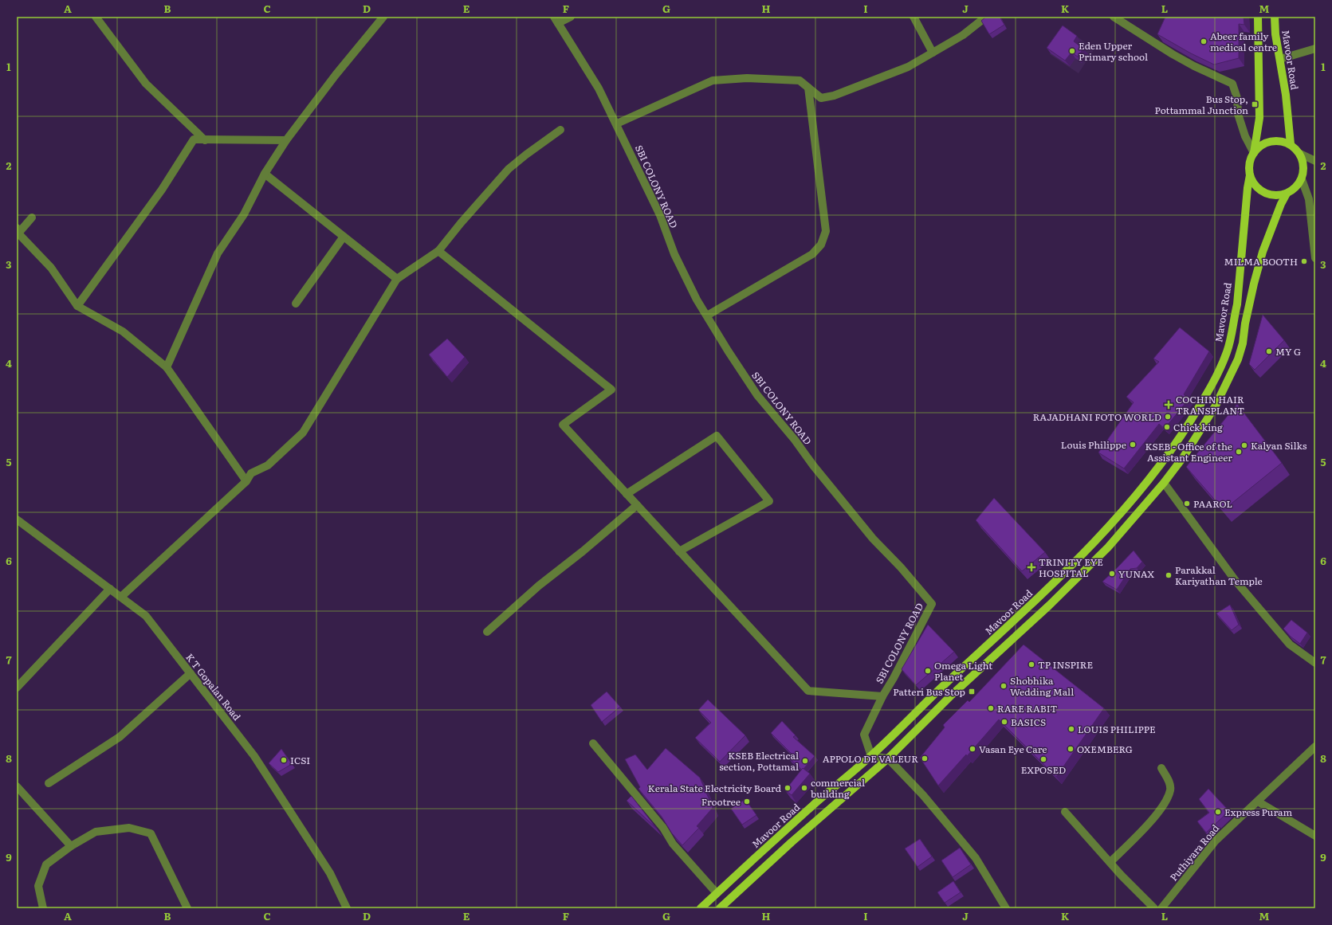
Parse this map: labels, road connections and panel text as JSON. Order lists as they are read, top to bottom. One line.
{"streets":{"main road":["Mavoor Road"],"street":["SBI COLONY ROAD","K T Gopalan Road","Puthiyara Road"]},"crossings":[["Mavoor Road","SBI COLONY ROAD"]],"places":{"other":["Abeer family medical centre","Eden Upper Primary school","MILMA BOOTH","MY G","RAJADHANI FOTO WORLD","Chick king","Louis Philippe","Kalyan Silks","KSEB - Office of the Assistant Engineer","PAAROL","YUNAX","Parakkal Kariyathan Temple","TP INSPIRE","Omega Light Planet","Shobhika Wedding Mall","RARE RABIT","BASICS","LOUIS PHILIPPE","Vasan Eye Care","OXEMBERG","APPOLO DE VALEUR","EXPOSED","ICSI","KSEB Electrical section, Pottamal","Kerala State Electricity Board","commercial building","Frootree","Express Puram"],"transit":["Bus Stop, Pottammal Junction","Patteri Bus Stop"],"health":["COCHIN HAIR TRANSPLANT","TRINITY EYE HOSPITAL"]},"grid":{"columns":["A","B","C","D","E","F","G","H","I","J","K","L","M"],"rows":["1","2","3","4","5","6","7","8","9"]}}
